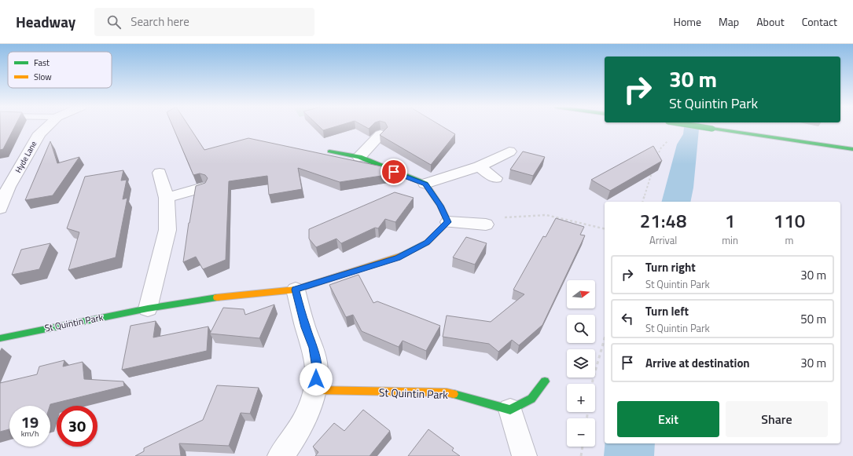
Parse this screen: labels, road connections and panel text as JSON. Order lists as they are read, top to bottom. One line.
{"streets":{"street":["Hyde Lane","St Quintin Park"]},"legend":["Fast","Slow"],"north":"right","page":{"header":"Headway","search":"Search here","nav":["Home","Map","About","Contact"],"turn":["30 m","St Quintin Park"],"eta":["21:48","Arrival","1","min","110","m"],"list":[{"name":"Turn right","note":"St Quintin Park","value":"30 m"},{"name":"Turn left","note":"St Quintin Park","value":"50 m"},{"name":"Arrive at destination","value":"30 m"}],"map_buttons":["+","−"],"buttons":["Exit","Share"],"speed":"19 km/h","limit":"30"}}
